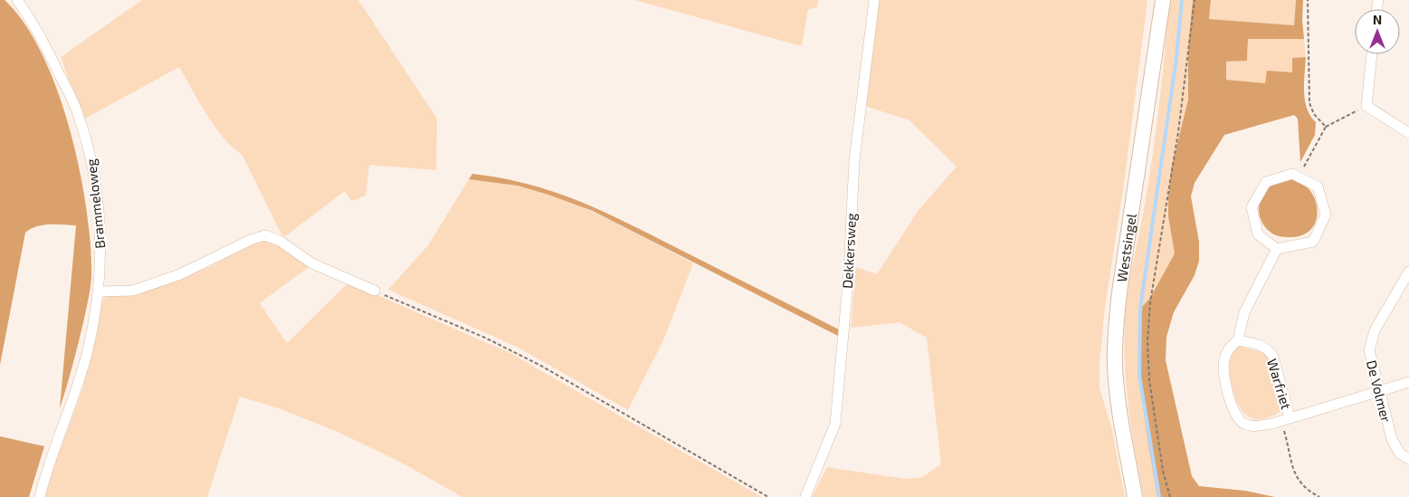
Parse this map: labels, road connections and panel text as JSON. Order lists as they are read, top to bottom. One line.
{"streets":{"main road":["Westsingel"],"street":["Brammeloweg","Dekkersweg","Warfriet","De Volmer"]},"north":"top"}
